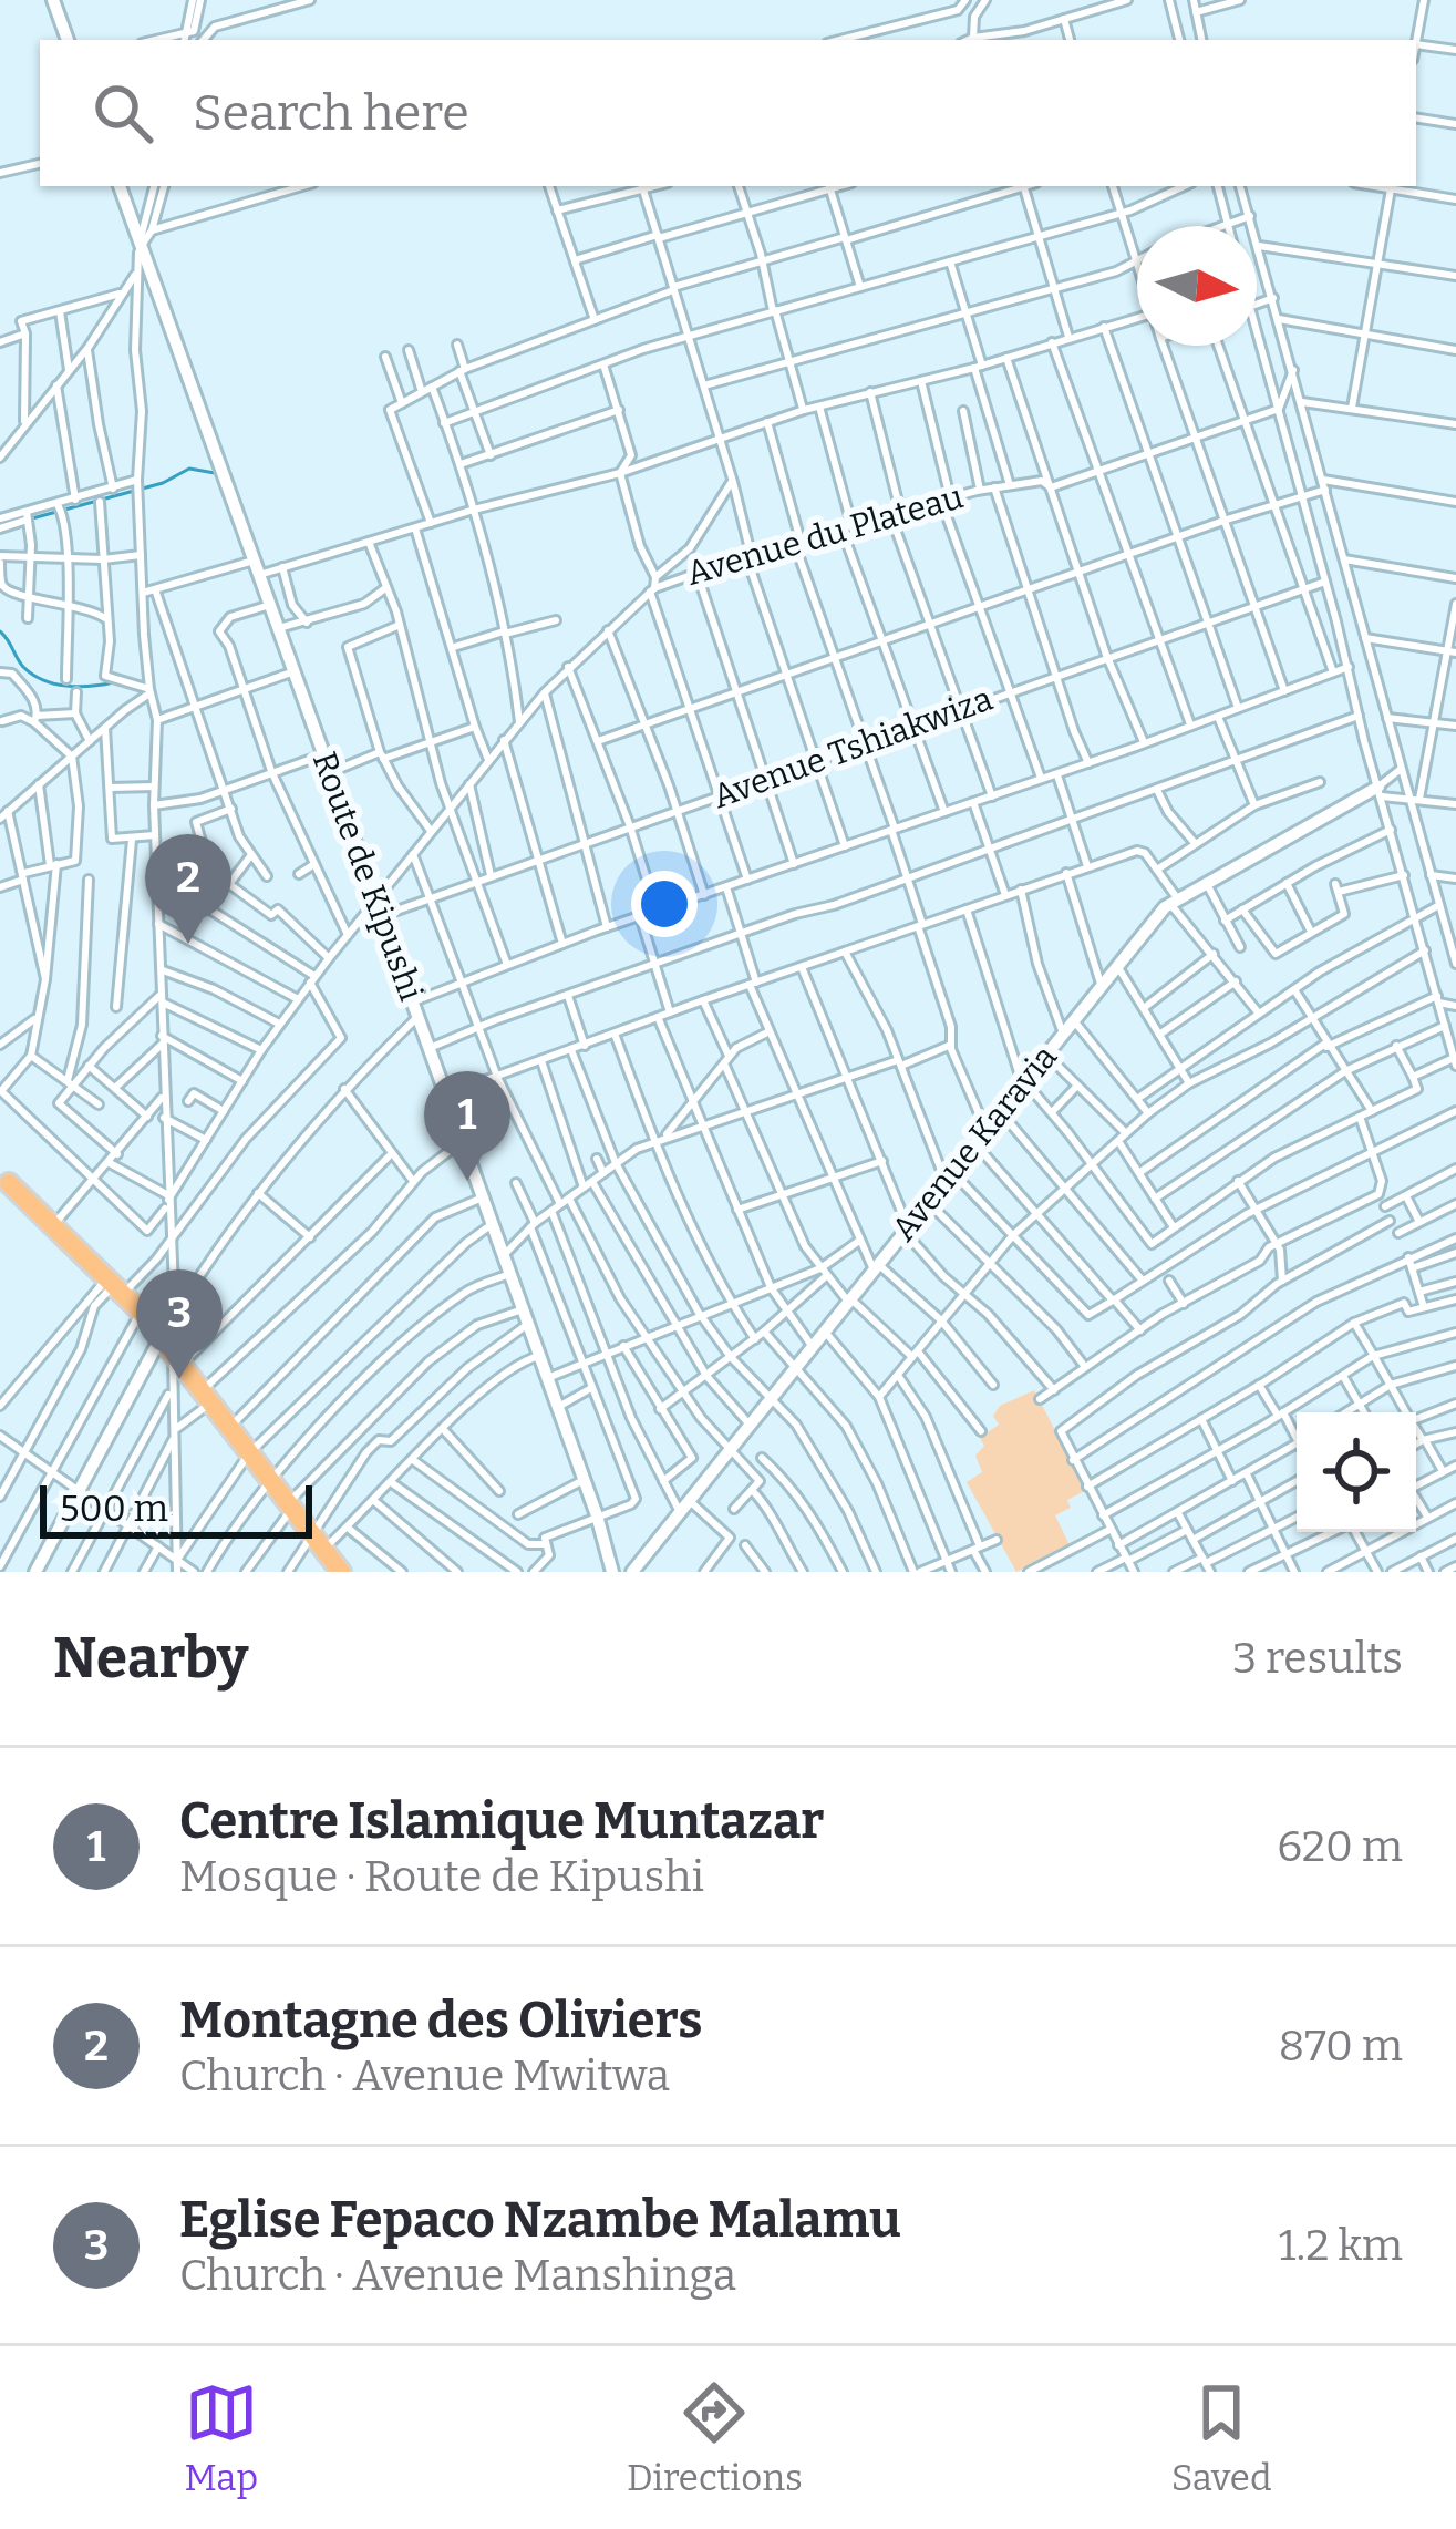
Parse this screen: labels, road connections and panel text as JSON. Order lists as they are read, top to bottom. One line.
{"streets":{"main road":["Route de Kipushi","Avenue Karavia"],"street":["Avenue du Plateau","Avenue Tshiakwiza"]},"crossings":[["Avenue du Plateau","Route de Kipushi"],["Avenue Tshiakwiza","Route de Kipushi"]],"scale_bar":"500 m","north":"right","page":{"search":"Search here","pins":["2","1","3"],"scale":"500 m","heading":["Nearby","3 results"],"list":[{"mark":"1","name":"Centre Islamique Muntazar","note":"Mosque · Route de Kipushi","value":"620 m"},{"mark":"2","name":"Montagne des Oliviers","note":"Church · Avenue Mwitwa","value":"870 m"},{"mark":"3","name":"Eglise Fepaco Nzambe Malamu","note":"Church · Avenue Manshinga","value":"1.2 km"}],"nav":["Map","Directions","Saved"]}}
